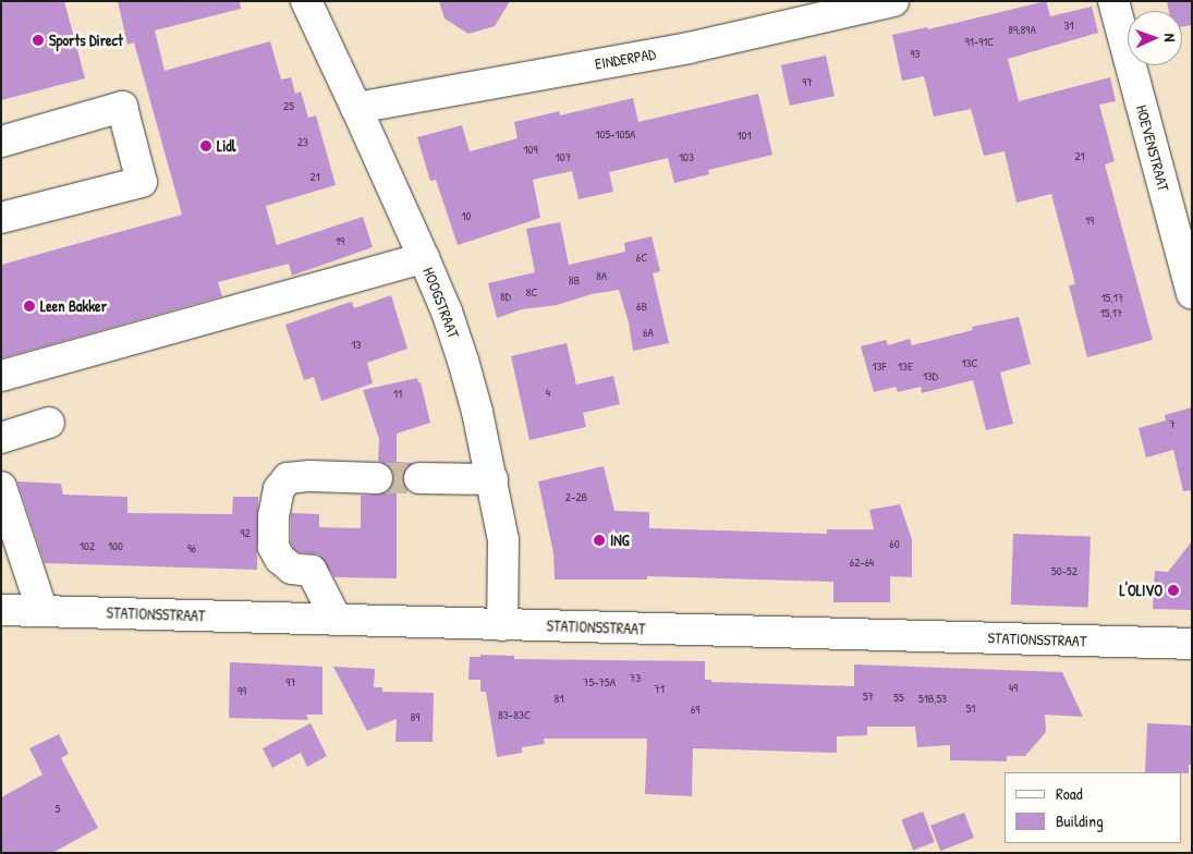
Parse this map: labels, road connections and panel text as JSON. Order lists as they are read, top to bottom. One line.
{"streets":{"main road":["EINDERPAD","HOEVENSTRAAT","HOOGSTRAAT","STATIONSSTRAAT"]},"crossings":[["EINDERPAD","HOOGSTRAAT"],["HOOGSTRAAT","STATIONSSTRAAT"]],"places":["Sports Direct","Lidl","Leen Bakker","ING","L'OLIVO"],"house_numbers":["31","89;89A","91-91C","93","97","25","105-105A","101","23","109","21","107","103","21","10","19","19","6C","8A","8B","8C","8D","15,17","6B","15,17","6A","13","13C","13F","13E","13D","4","11","7","2-2B","92","60","102","100","96","62-64","50-52","73","97","75-75A","49","71","99","57","55","81","51B,53","51","69","83-83C","89","5"],"legend":["Road","Building"],"north":"right"}
